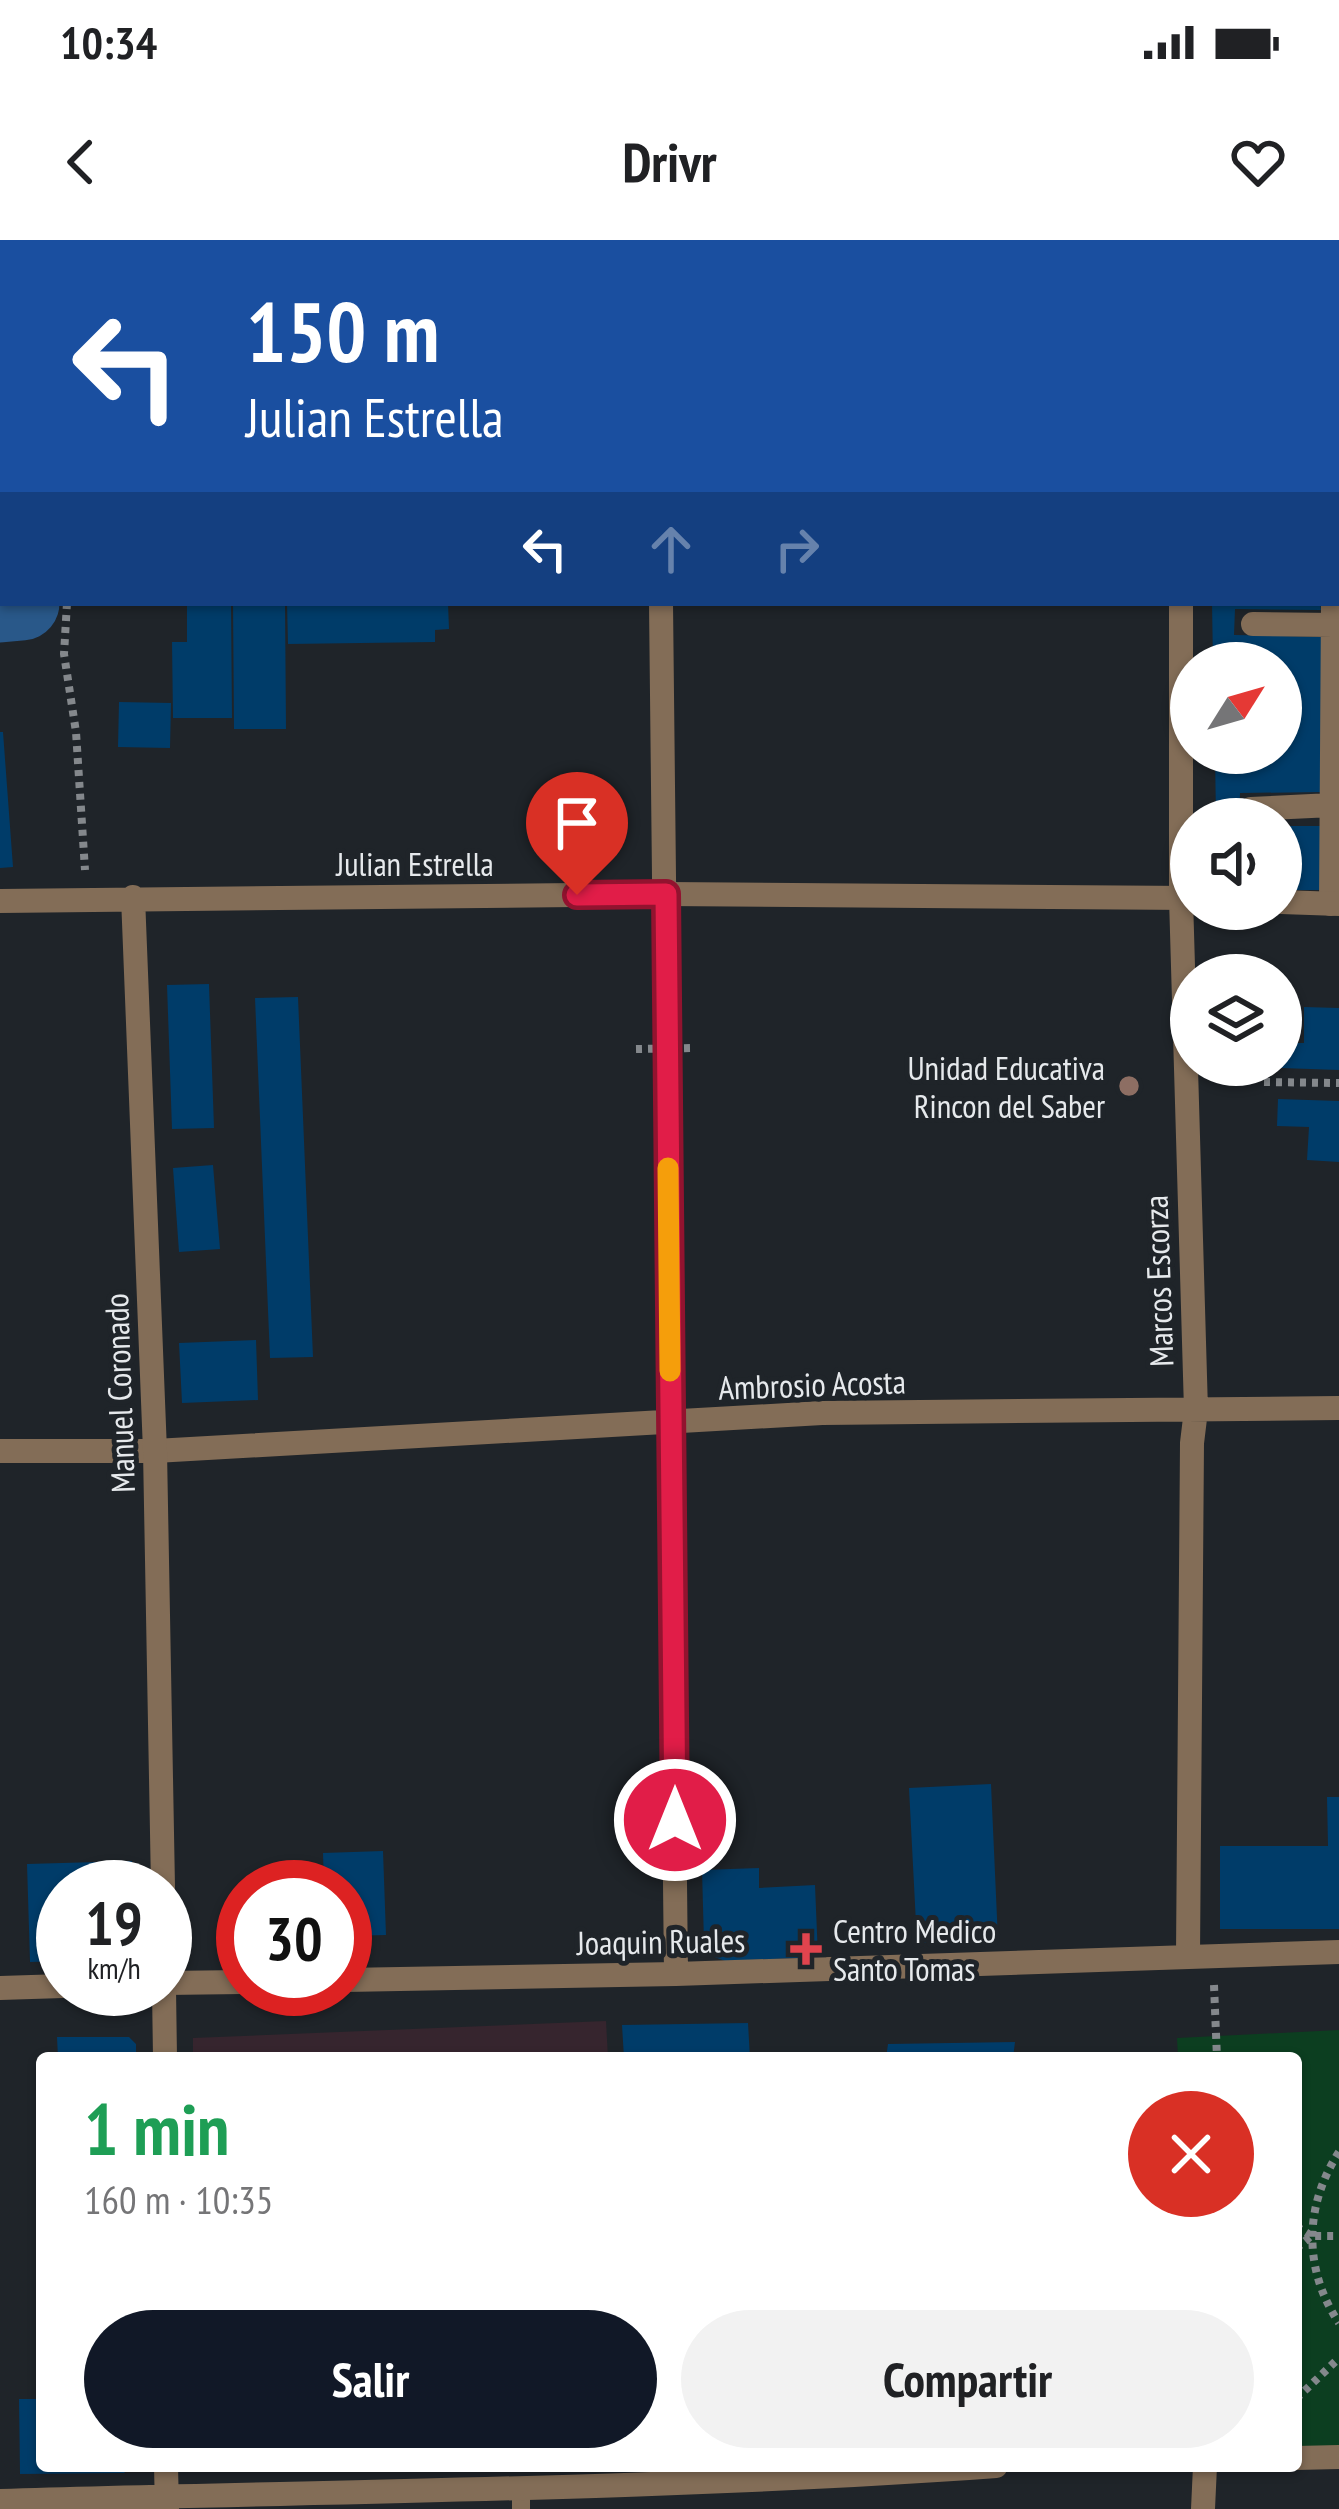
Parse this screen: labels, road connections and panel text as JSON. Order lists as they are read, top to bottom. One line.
{"streets":{"street":["Julian Estrella","Marcos Escorza","Ambrosio Acosta","Manuel Coronado","Joaquin Ruales"]},"crossings":[["Julian Estrella","Manuel Coronado"],["Marcos Escorza","Ambrosio Acosta"],["Marcos Escorza","Joaquin Ruales"],["Ambrosio Acosta","Manuel Coronado"]],"places":{"other":["Unidad Educativa Rincon del Saber"],"health":["Centro Medico Santo Tomas"]},"north":"top right","page":{"status":"10:34","header":"Drivr","turn":["150 m","Julian Estrella"],"speed":"19 km/h","limit":"30","heading":["1 min","160 m · 10:35"],"buttons":["Salir","Compartir"]}}
